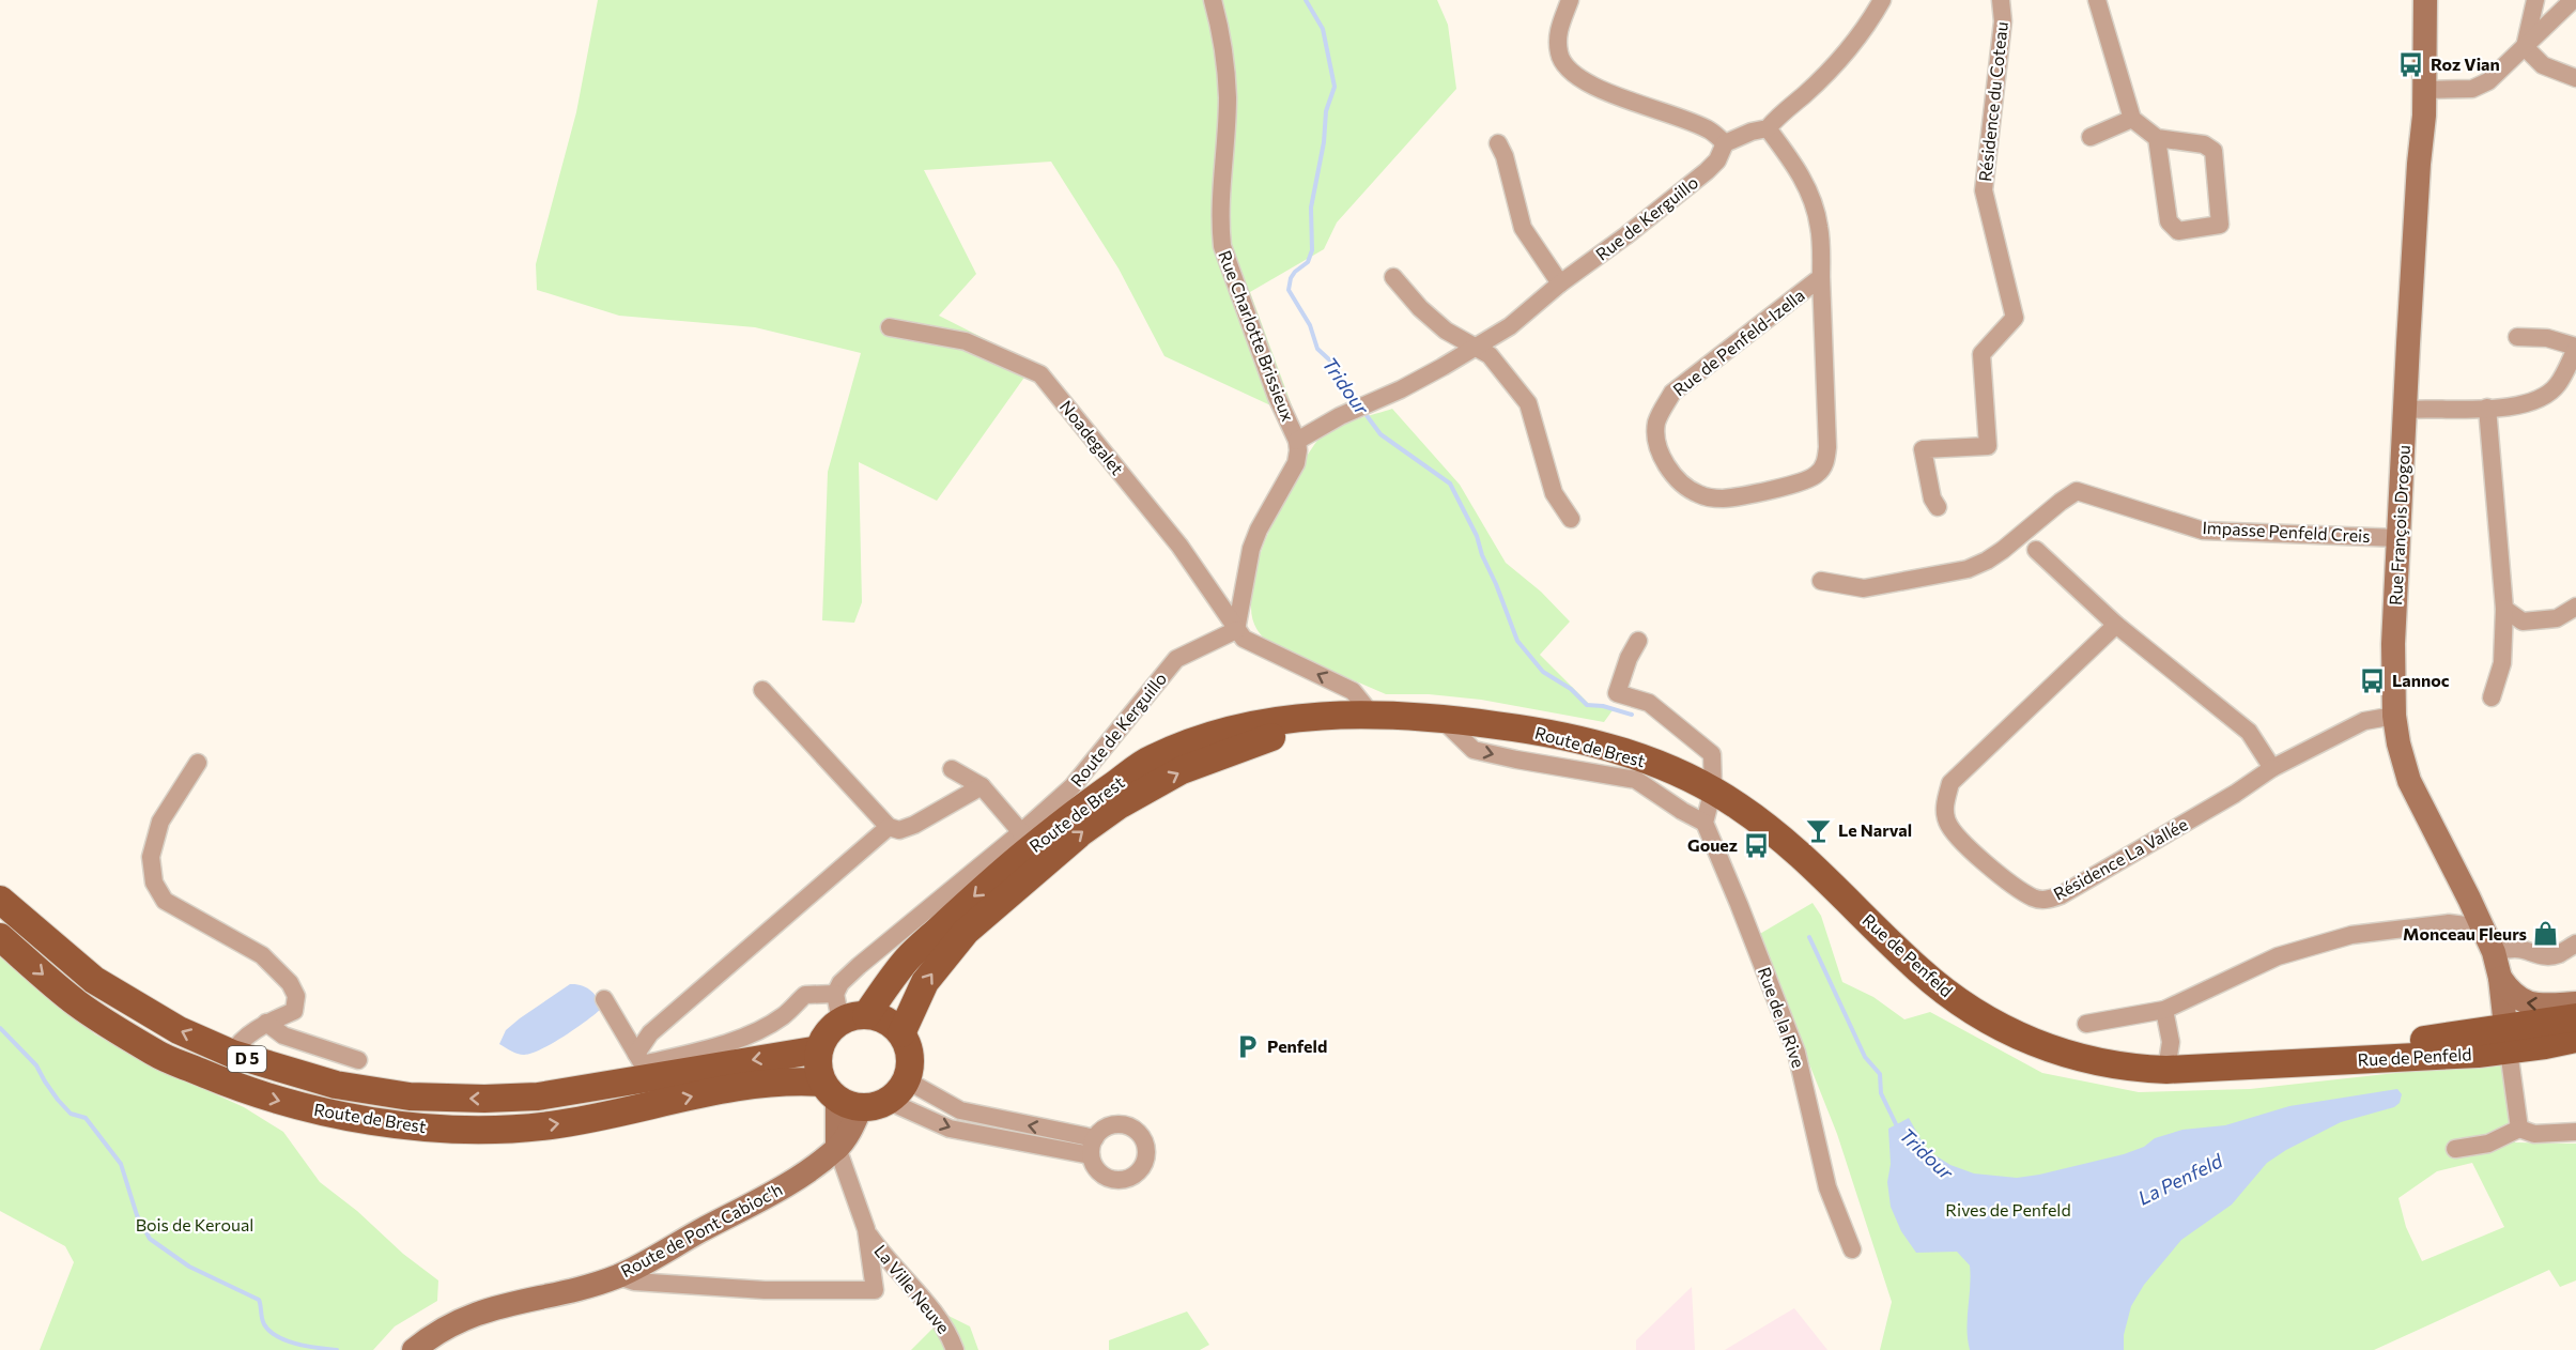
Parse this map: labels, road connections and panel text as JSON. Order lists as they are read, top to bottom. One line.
{"streets":{"main road":["Route de Brest","Rue de Penfeld","D 5"],"street":["Résidence du Coteau","Rue de Kerguillo","Rue Charlotte Brissieux","Rue de Penfeld-Izella","Noadegalet","Rue François Drogou","Impasse Penfeld Creis","Route de Kerguillo","Résidence La Vallée","Rue de la Rive","Route de Pont Cabioc'h","La Ville Neuve"]},"crossings":[["Rue de Kerguillo","Rue Charlotte Brissieux"],["Noadegalet","Route de Kerguillo"],["Rue François Drogou","Impasse Penfeld Creis"],["Rue François Drogou","Résidence La Vallée"],["Rue François Drogou","Rue de Penfeld"],["Route de Brest","Rue de Penfeld"]],"water":["Tridour","La Penfeld"],"parks":["Rives de Penfeld","Bois de Keroual"],"places":{"bus stop":["Roz Vian","Lannoc","Gouez"],"bar":["Le Narval"],"shop":["Monceau Fleurs"],"parking":["Penfeld"]}}
